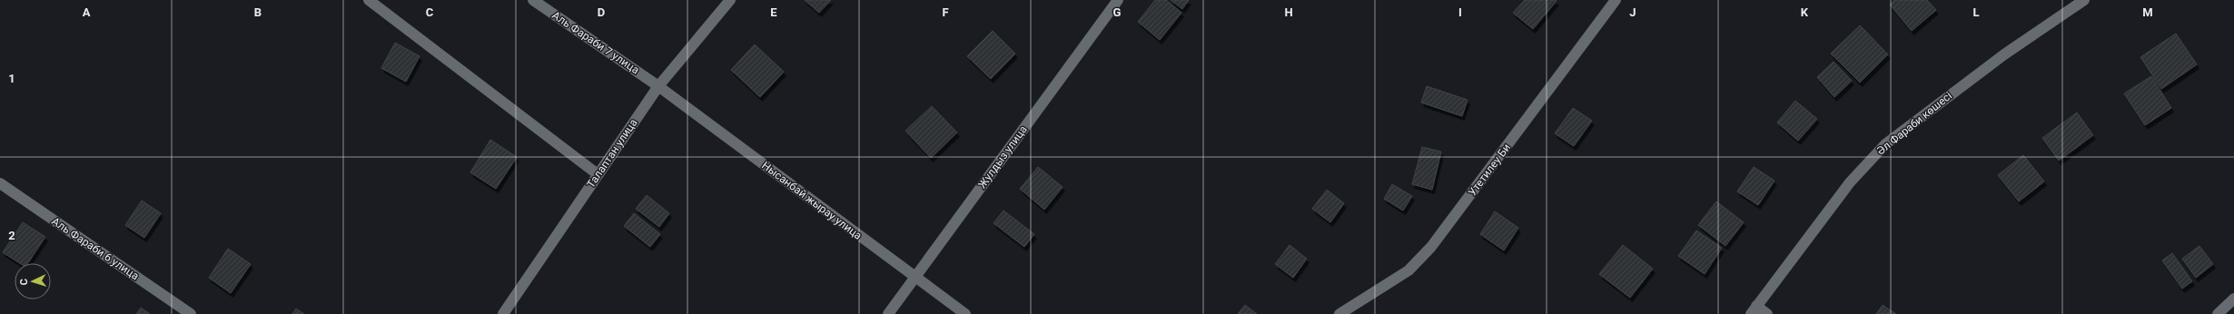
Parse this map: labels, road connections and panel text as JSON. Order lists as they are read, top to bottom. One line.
{"streets":{"street":["Аль Фараби 7 улица","Әл Фараби көшесі","Талаптан улица","Жулдыз улица","Утетилеу Би","Нысанбай жырау улица","Аль Фараби 6 улица"]},"crossings":[["Аль Фараби 7 улица","Талаптан улица"],["Аль Фараби 7 улица","Нысанбай жырау улица"],["Талаптан улица","Нысанбай жырау улица"],["Жулдыз улица","Нысанбай жырау улица"]],"north":"left","grid":{"columns":["A","B","C","D","E","F","G","H","I","J","K","L","M"],"rows":["1","2"]}}
